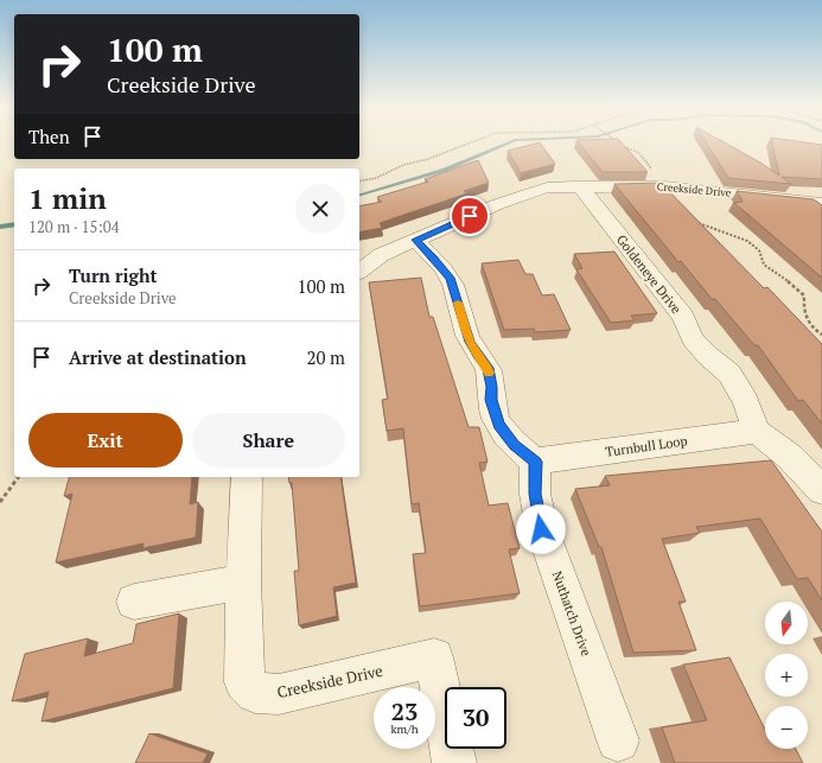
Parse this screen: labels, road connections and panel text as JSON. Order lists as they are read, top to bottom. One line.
{"streets":{"street":["Creekside Drive","Goldeneye Drive","Turnbull Loop","Nuthatch Drive"]},"crossings":[["Creekside Drive","Goldeneye Drive"],["Goldeneye Drive","Turnbull Loop"],["Turnbull Loop","Nuthatch Drive"]],"north":"bottom","page":{"turn":["100 m","Creekside Drive"],"then":"Then","heading":["1 min","120 m · 15:04"],"list":[{"name":"Turn right","note":"Creekside Drive","value":"100 m"},{"name":"Arrive at destination","value":"20 m"}],"buttons":["Exit","Share"],"map_buttons":["+","−"],"speed":"23 km/h","limit":"30"}}
